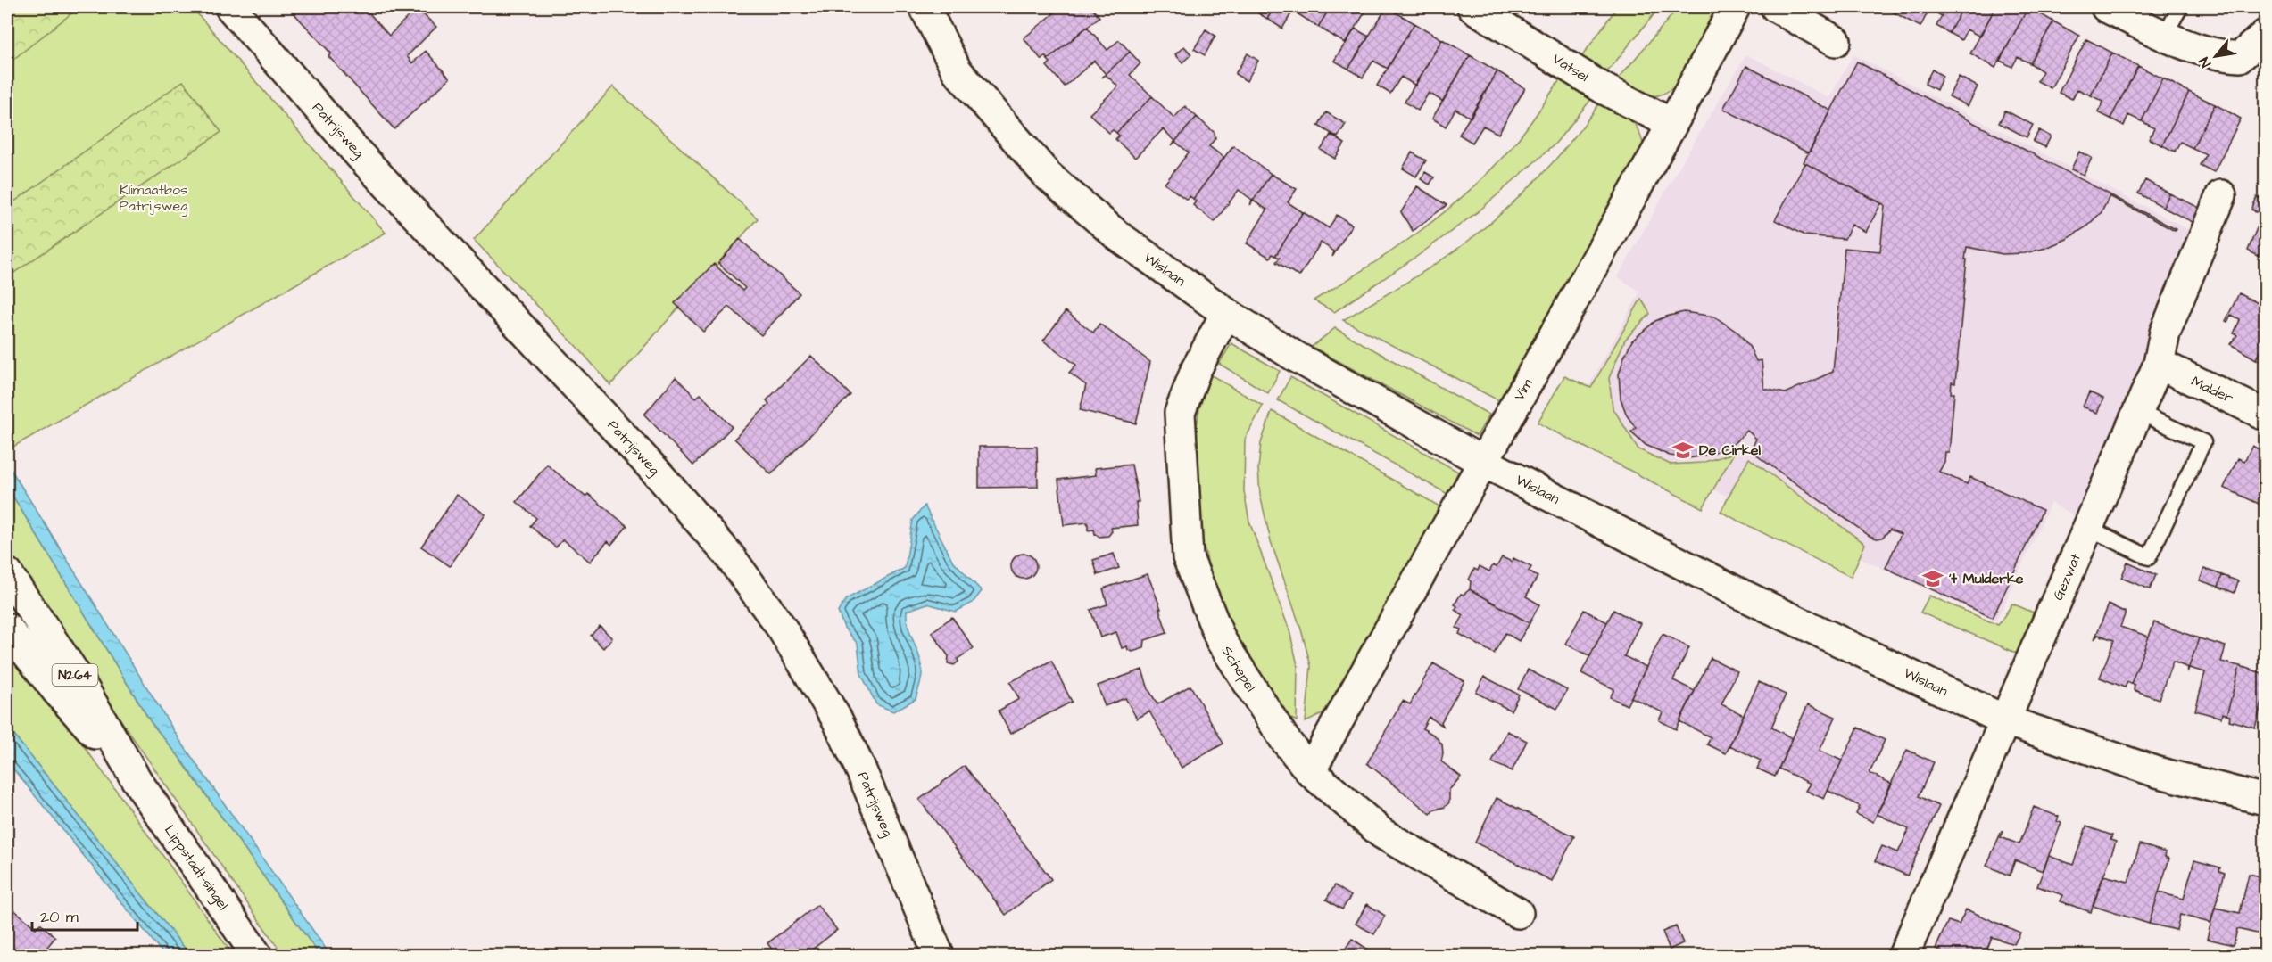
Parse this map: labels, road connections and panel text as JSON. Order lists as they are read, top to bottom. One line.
{"streets":{"street":["Vatsel","Patrijsweg","Wislaan","Vim","Malder","Gezwat","Schepel","N264","Lippstadt-singel"]},"crossings":[["Vatsel","Vim"],["Wislaan","Vim"],["Wislaan","Gezwat"],["Wislaan","Schepel"],["Vim","Schepel"],["Malder","Gezwat"]],"parks":["Klimaatbos Patrijsweg"],"places":{"school or university":["De Cirkel","'t Mulderke"]},"scale_bar":"20 m","north":"bottom left"}
